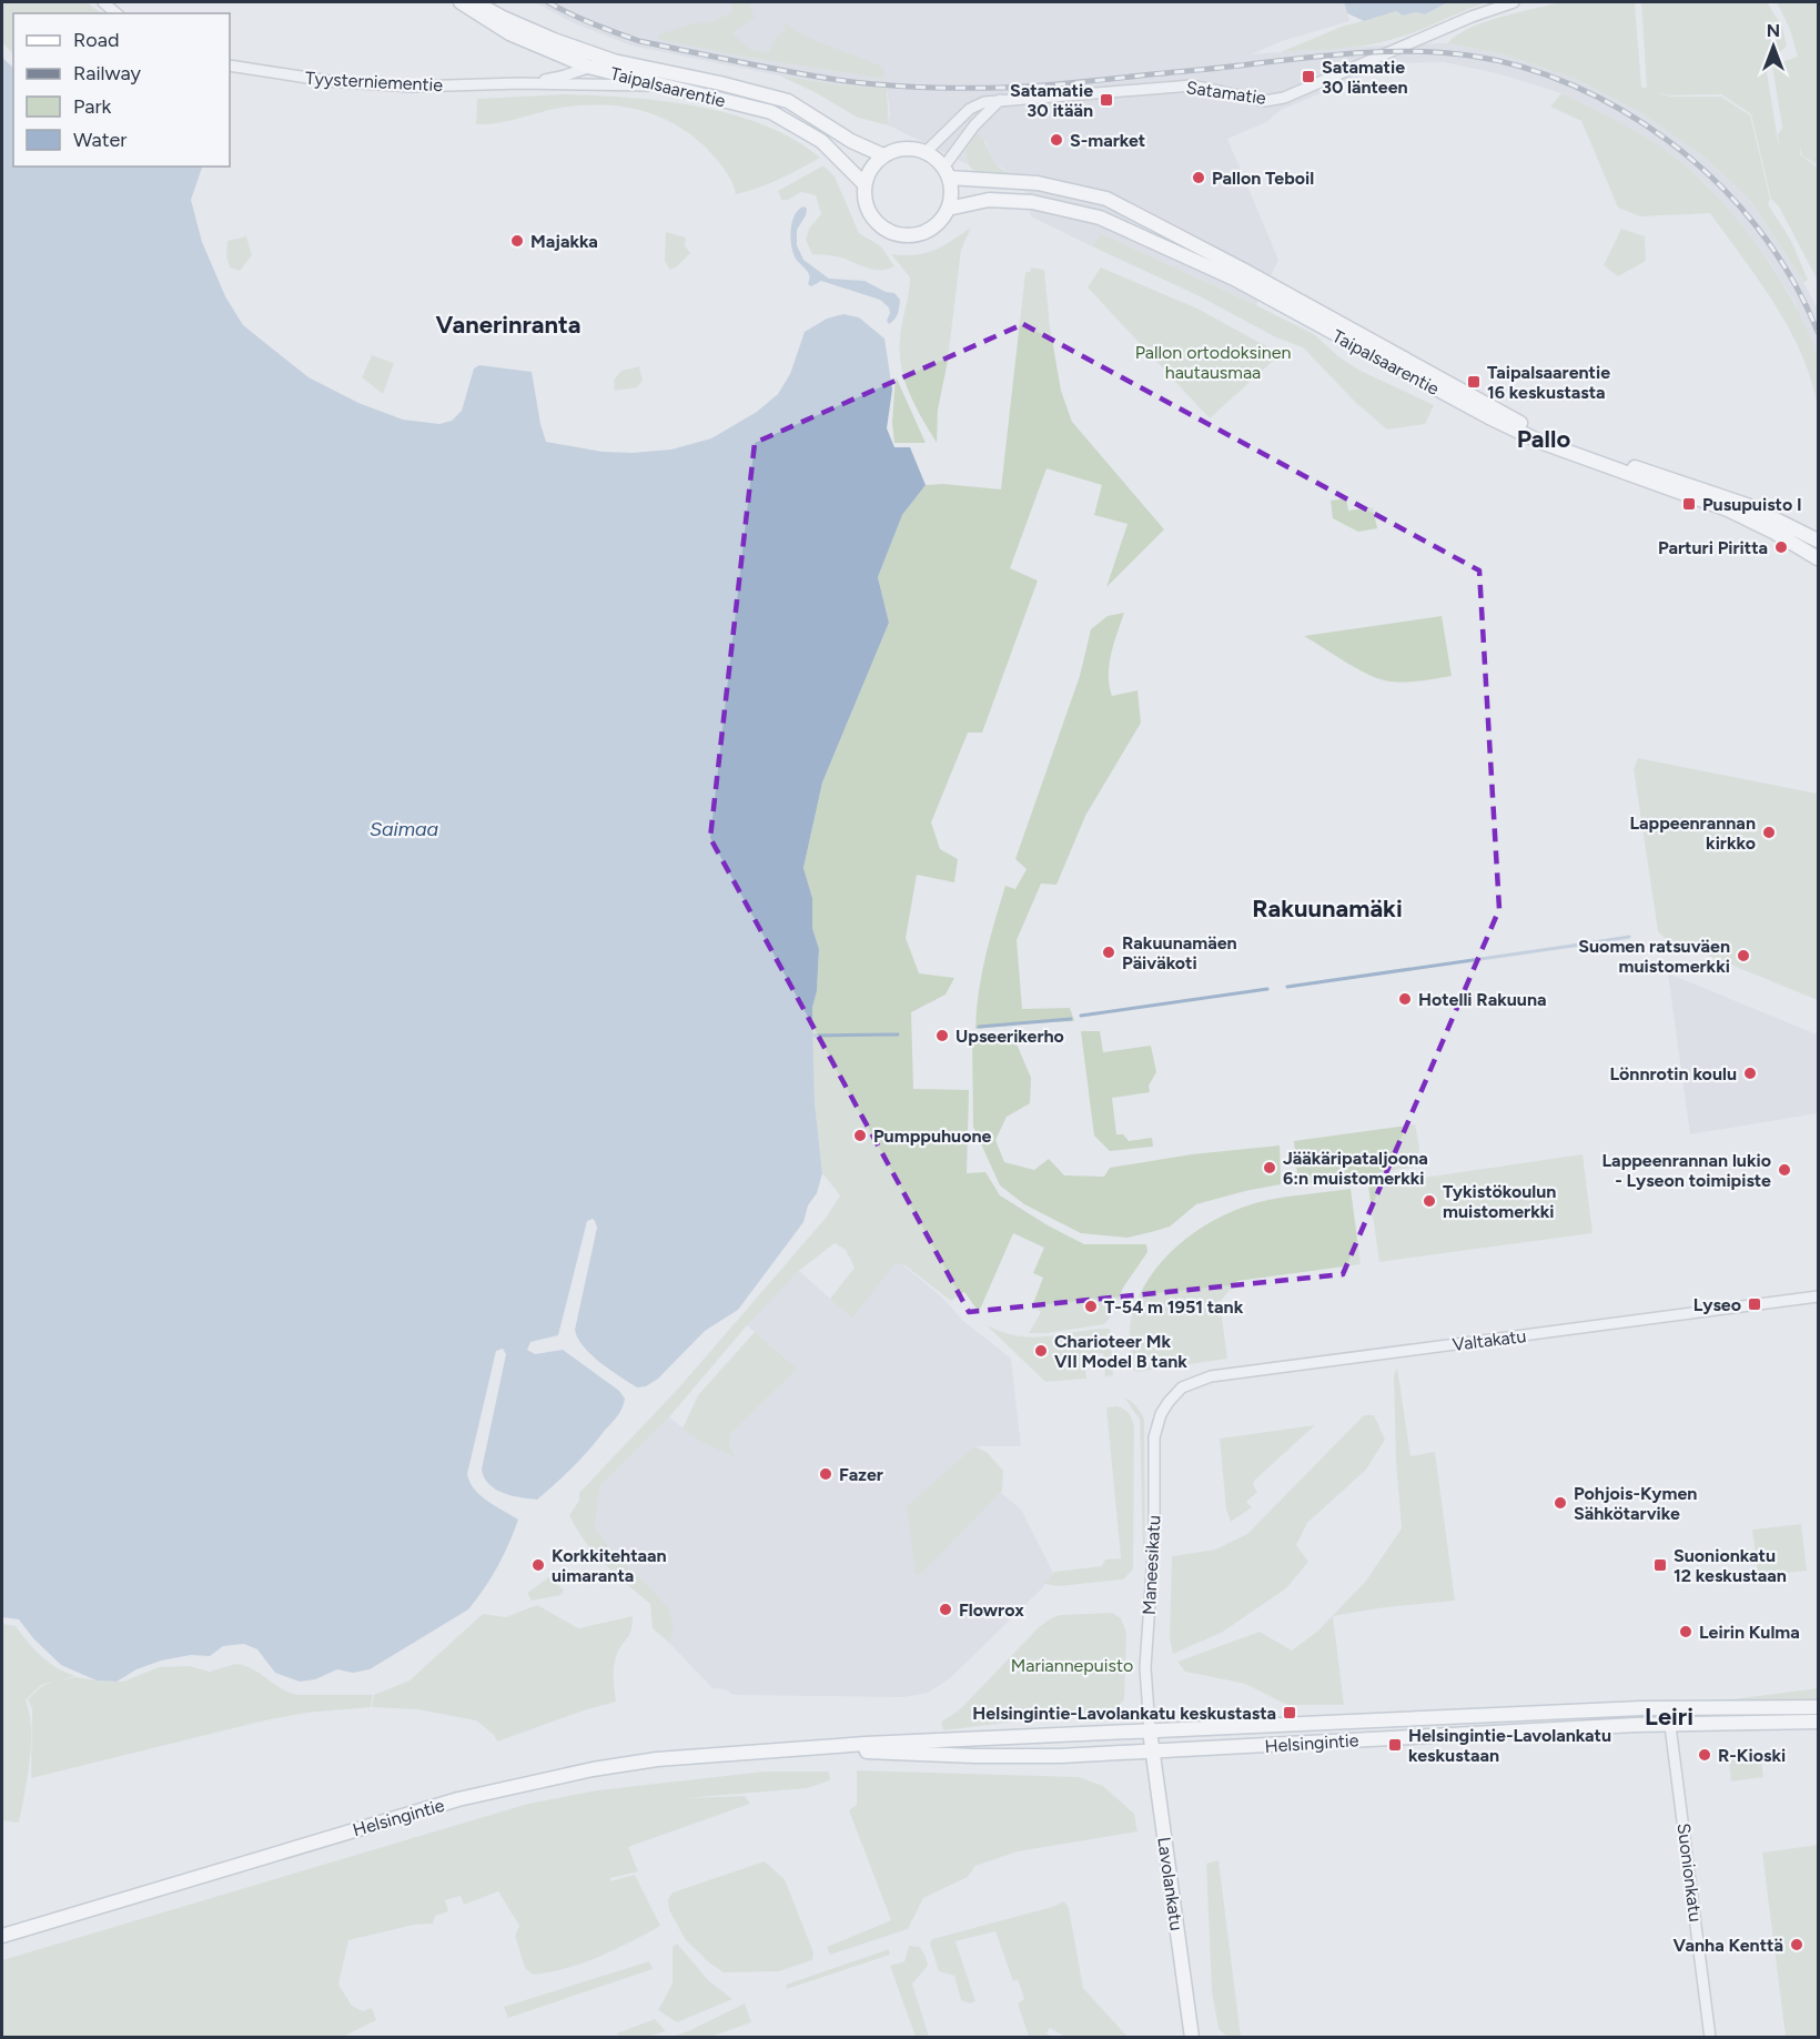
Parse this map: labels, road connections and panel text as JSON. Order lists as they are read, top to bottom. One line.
{"streets":{"main road":["Taipalsaarentie","Helsingintie","Lavolankatu"],"street":["Tyysterniementie","Satamatie","Valtakatu","Maneesikatu","Suonionkatu"]},"crossings":[["Tyysterniementie","Taipalsaarentie"],["Taipalsaarentie","Satamatie"],["Valtakatu","Maneesikatu"],["Maneesikatu","Helsingintie"],["Maneesikatu","Lavolankatu"],["Helsingintie","Suonionkatu"],["Helsingintie","Lavolankatu"]],"districts":["Vanerinranta","Pallo","Rakuunamäki","Leiri"],"water":["Saimaa"],"parks":["Pallon ortodoksinen hautausmaa","Mariannepuisto"],"places":{"transit":["Satamatie 30 länteen","Satamatie 30 itään","Taipalsaarentie 16 keskustasta","Pusupuisto I","Lyseo","Suonionkatu 12 keskustaan","Helsingintie-Lavolankatu keskustasta","Helsingintie-Lavolankatu keskustaan"],"other":["S-market","Pallon Teboil","Majakka","Parturi Piritta","Lappeenrannan kirkko","Rakuunamäen Päiväkoti","Suomen ratsuväen muistomerkki","Hotelli Rakuuna","Upseerikerho","Lönnrotin koulu","Pumppuhuone","Jääkäripataljoona 6:n muistomerkki","Lappeenrannan lukio - Lyseon toimipiste","Tykistökoulun muistomerkki","T-54 m 1951 tank","Charioteer Mk VII Model B tank","Fazer","Pohjois-Kymen Sähkötarvike","Korkkitehtaan uimaranta","Flowrox","Leirin Kulma","R-Kioski","Vanha Kenttä"]},"legend":["Road","Railway","Park","Water"],"north":"top"}
